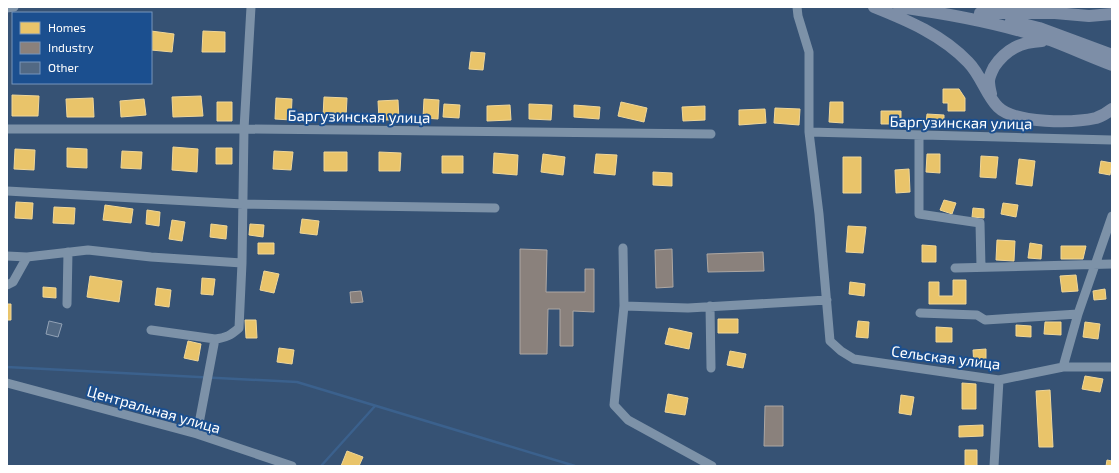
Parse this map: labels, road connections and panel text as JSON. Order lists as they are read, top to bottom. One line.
{"streets":{"street":["Баргузинская улица","Сельская улица","Центральная улица"]},"legend":["Homes","Industry","Other"]}
